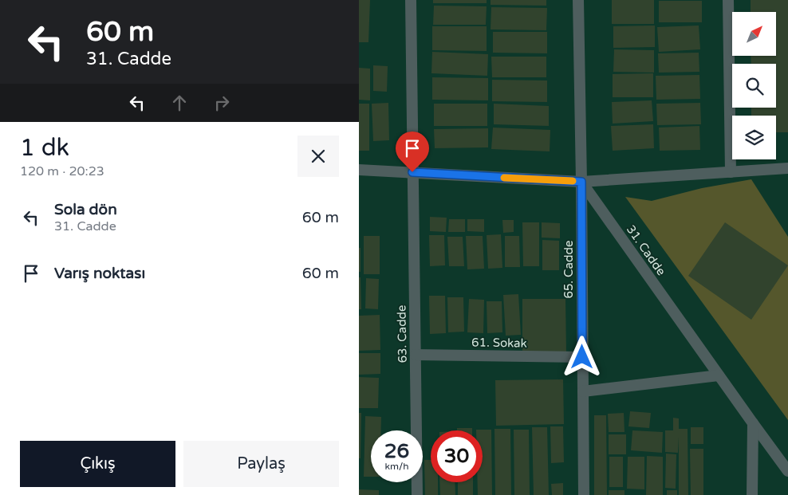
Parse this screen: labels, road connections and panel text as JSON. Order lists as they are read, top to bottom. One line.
{"streets":{"street":["31. Cadde","65. Cadde","63. Cadde","61. Sokak"]},"crossings":[["31. Cadde","65. Cadde"],["65. Cadde","61. Sokak"],["63. Cadde","61. Sokak"]],"north":"top right","page":{"turn":["60 m","31. Cadde"],"heading":["1 dk","120 m · 20:23"],"list":[{"name":"Sola dön","note":"31. Cadde","value":"60 m"},{"name":"Varış noktası","value":"60 m"}],"speed":"26 km/h","limit":"30","buttons":["Çıkış","Paylaş"]}}
